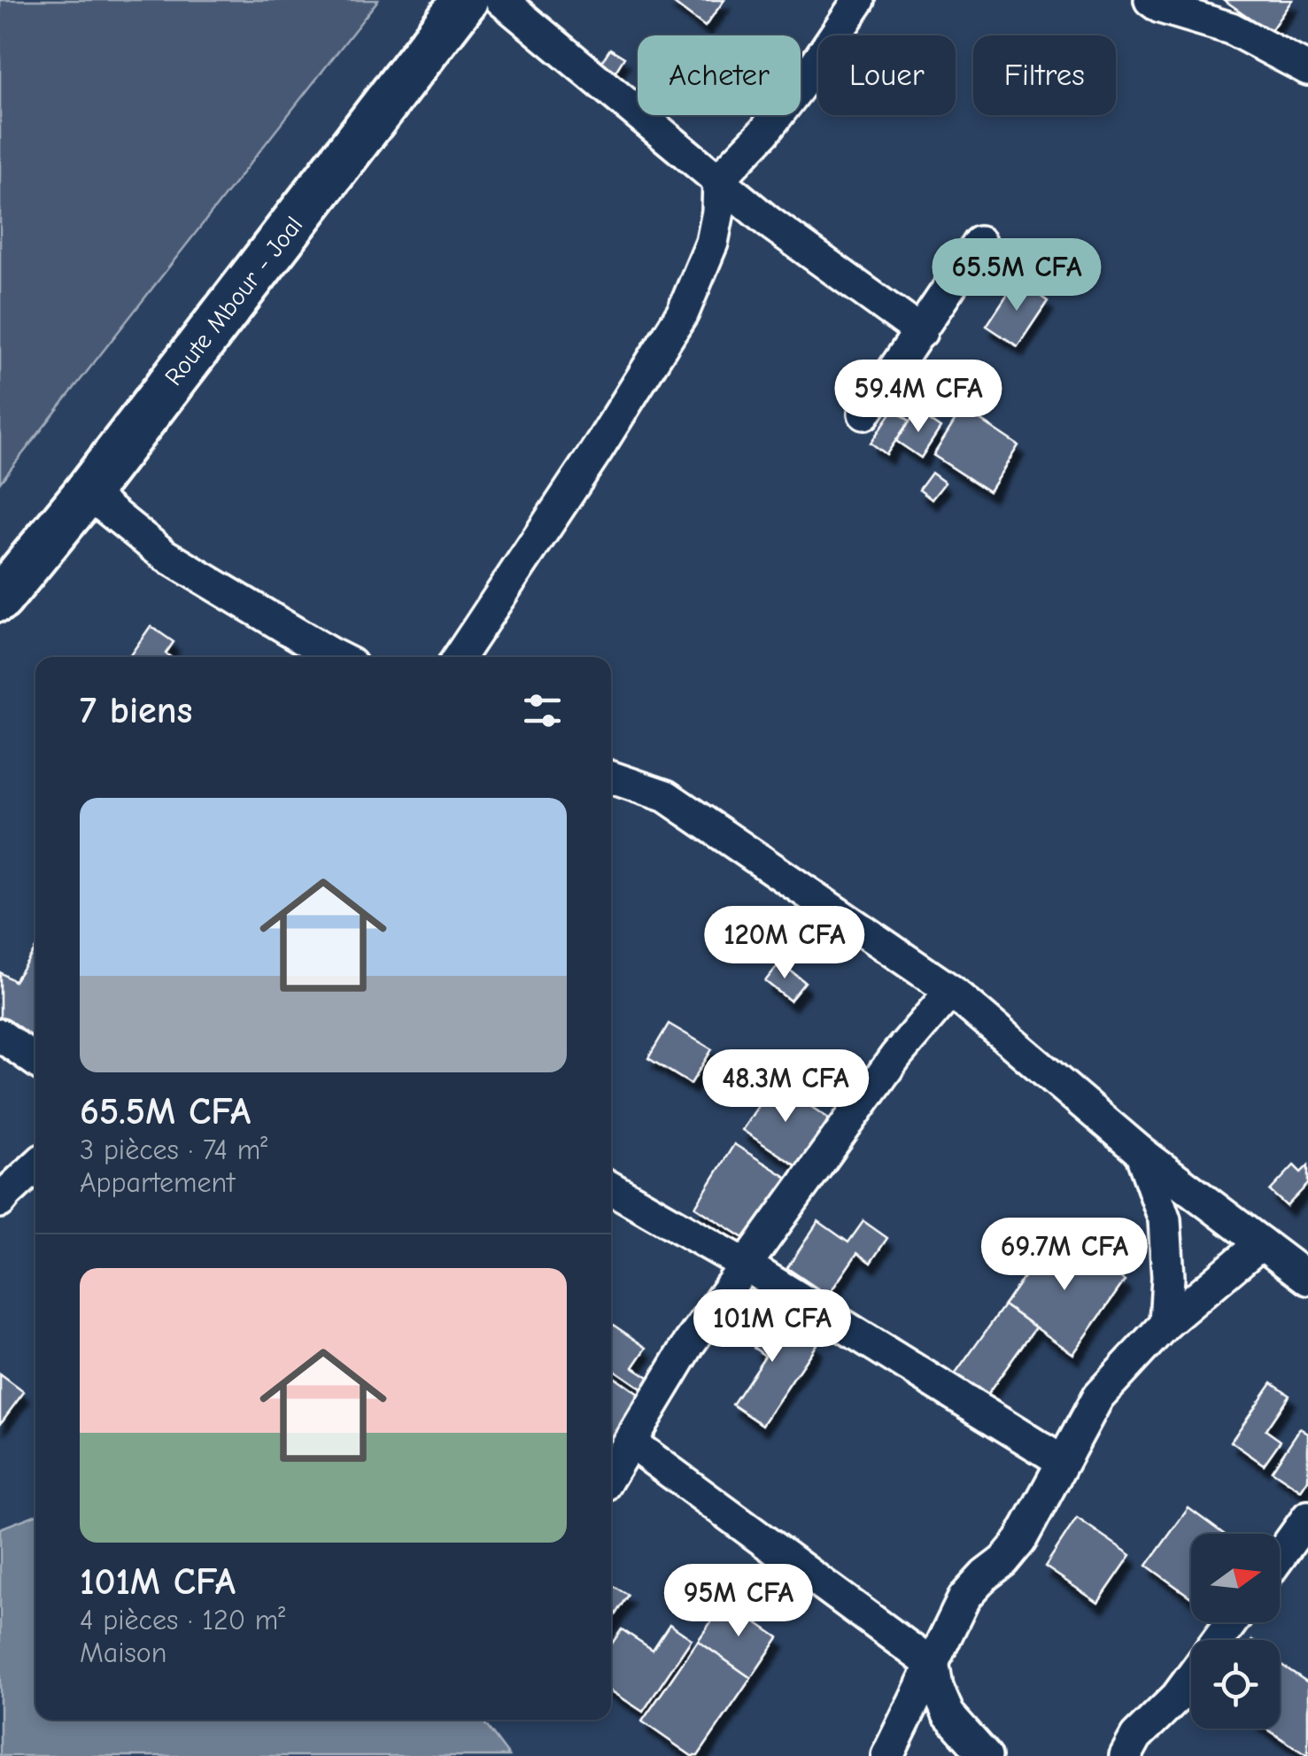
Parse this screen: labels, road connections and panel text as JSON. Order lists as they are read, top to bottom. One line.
{"streets":{"main road":["Route Mbour - Joal"]},"north":"right","page":{"chip":["Acheter","Louer","Filtres"],"price":["65.5M CFA","59.4M CFA","120M CFA","48.3M CFA","69.7M CFA","101M CFA","95M CFA"],"heading":"7 biens","list":[{"name":"65.5M CFA","note":"3 pièces · 74 m² · Appartement"},{"name":"101M CFA","note":"4 pièces · 120 m² · Maison"}]}}
